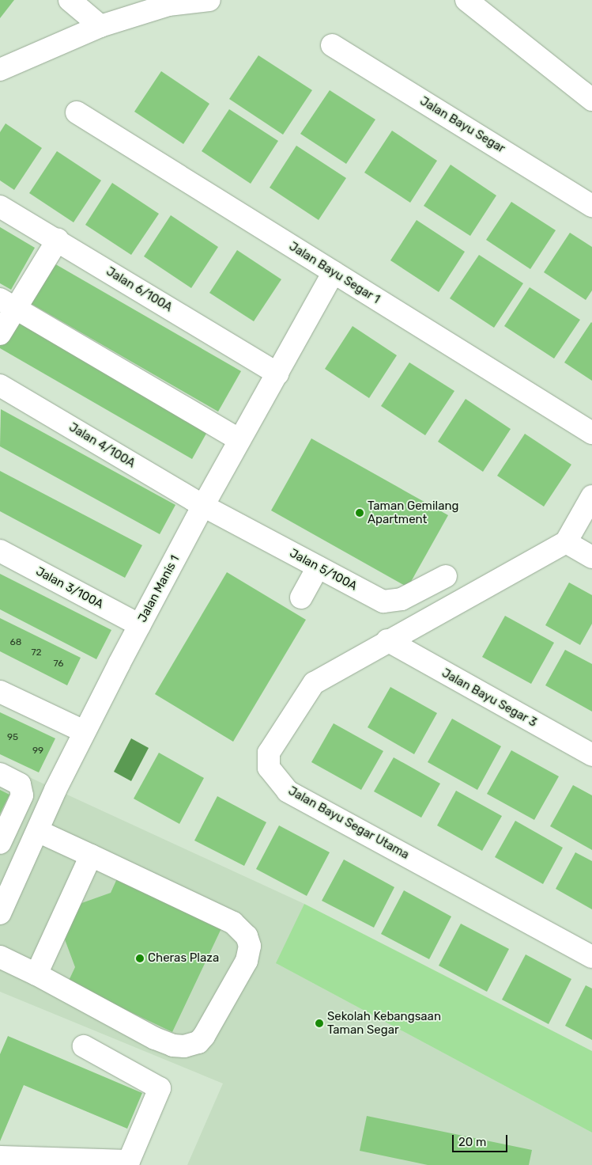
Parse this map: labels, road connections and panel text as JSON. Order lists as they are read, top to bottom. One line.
{"streets":{"street":["Jalan Bayu Segar","Jalan Bayu Segar 1","Jalan 6/100A","Jalan 4/100A","Jalan 5/100A","Jalan 3/100A","Jalan Manis 1","Jalan Bayu Segar 3","Jalan Bayu Segar Utama"]},"crossings":[["Jalan Bayu Segar 1","Jalan Manis 1"],["Jalan 6/100A","Jalan Manis 1"],["Jalan 4/100A","Jalan 5/100A"],["Jalan 4/100A","Jalan Manis 1"],["Jalan 5/100A","Jalan Manis 1"],["Jalan 3/100A","Jalan Manis 1"],["Jalan Bayu Segar 3","Jalan Bayu Segar Utama"]],"places":["Taman Gemilang Apartment","Cheras Plaza","Sekolah Kebangsaan Taman Segar"],"house_numbers":["68","72","76","95","99"],"scale_bar":"20 m"}
